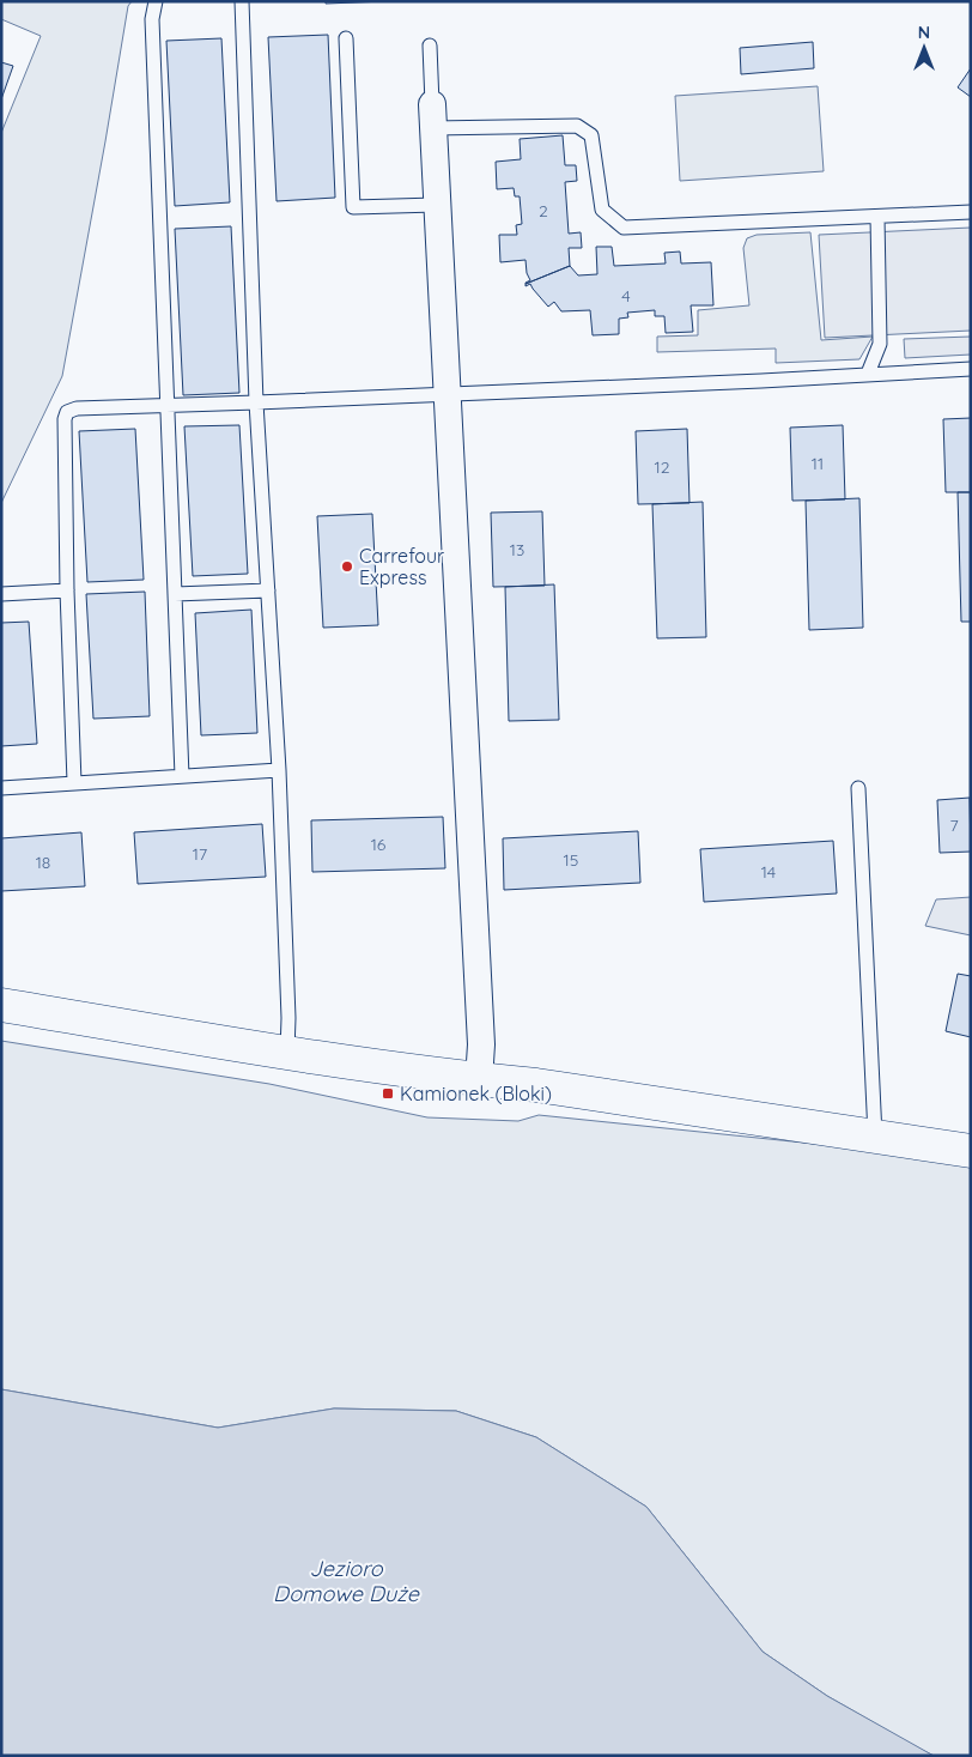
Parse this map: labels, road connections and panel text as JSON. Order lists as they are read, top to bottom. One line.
{"water":["Jezioro Domowe Duże"],"places":{"other":["Carrefour Express"],"transit":["Kamionek (Bloki)"]},"house_numbers":["2","4","11","12","13","7","16","17","15","18","14"],"north":"top"}
